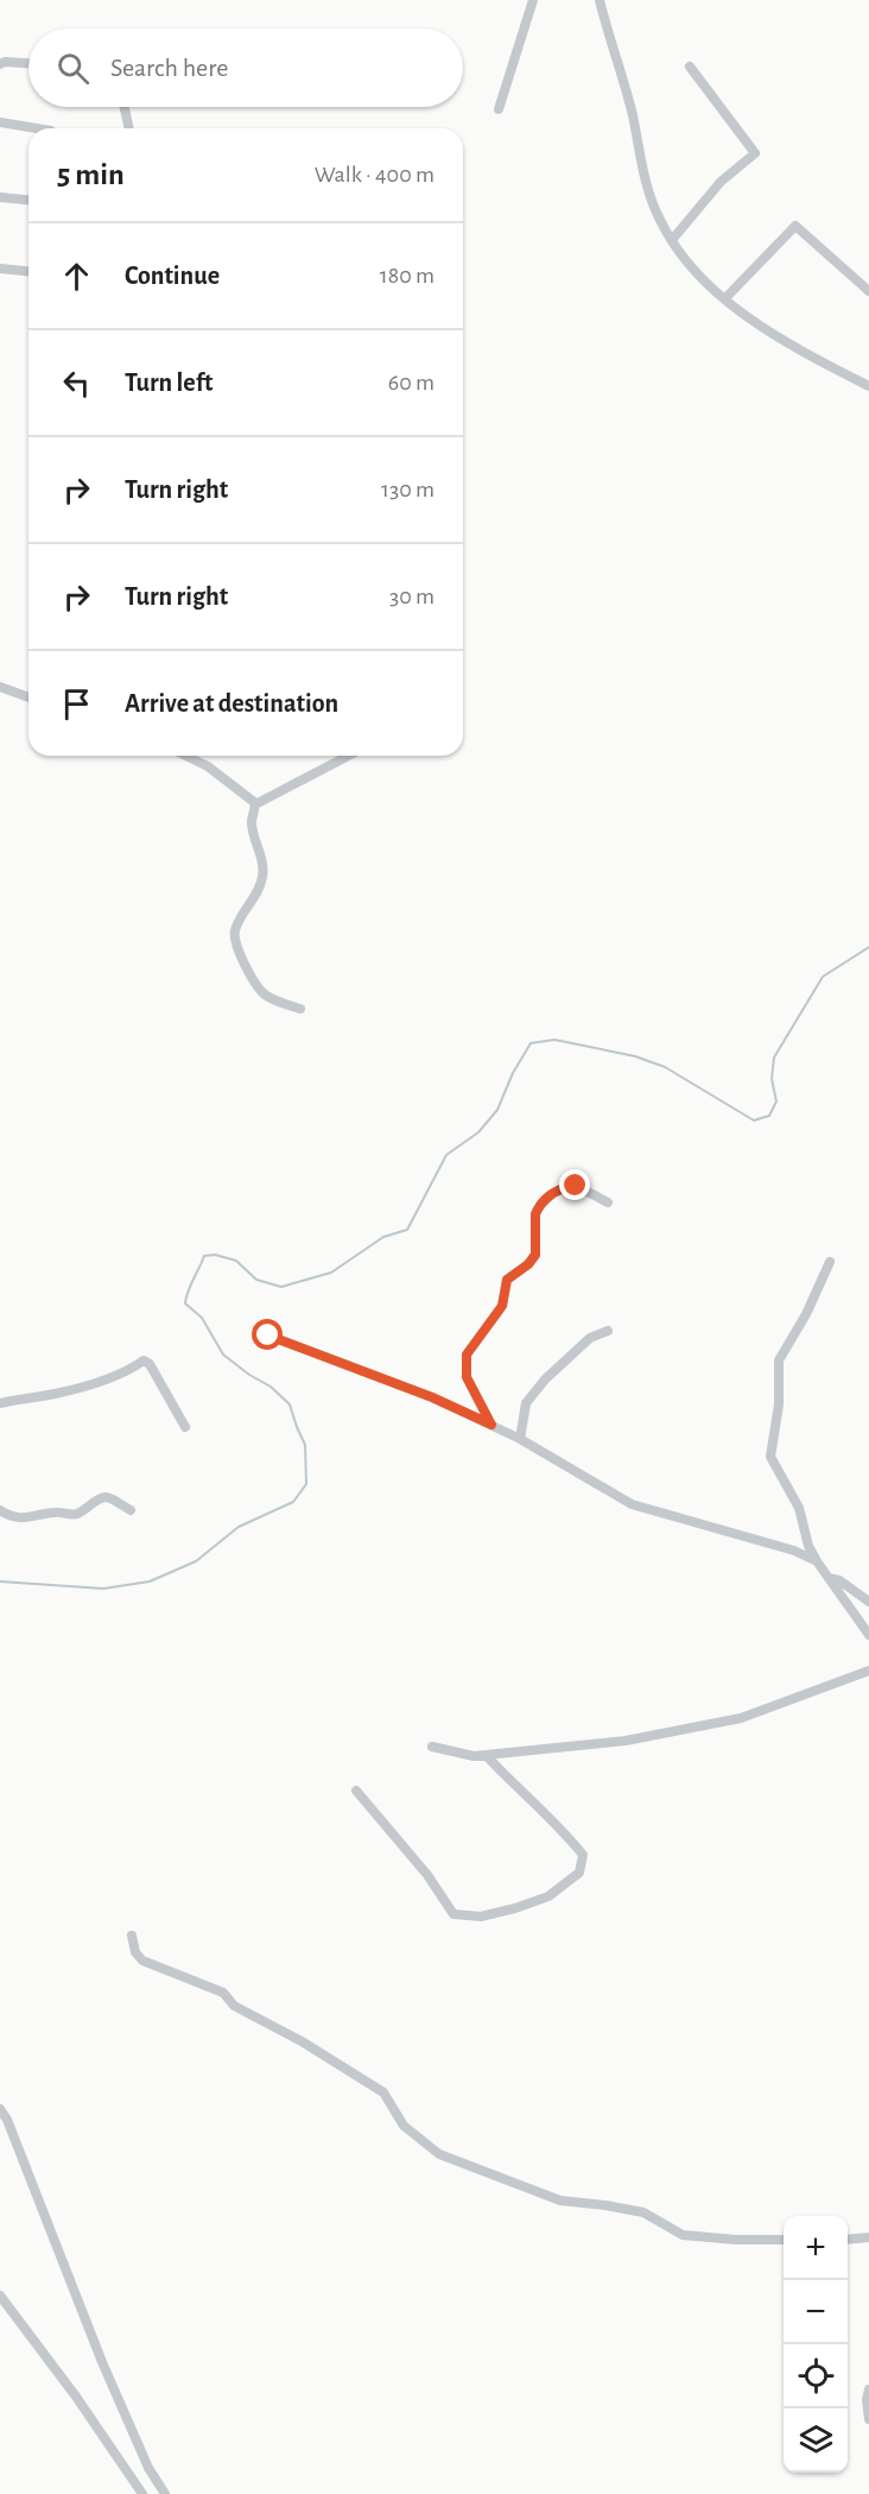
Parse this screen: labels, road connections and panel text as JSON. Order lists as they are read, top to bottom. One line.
{"page":{"search":"Search here","heading":["5 min","Walk · 400 m"],"list":[["Continue","180 m"],["Turn left","60 m"],["Turn right","130 m"],["Turn right","30 m"],"Arrive at destination"],"map_buttons":["+","−"]}}
